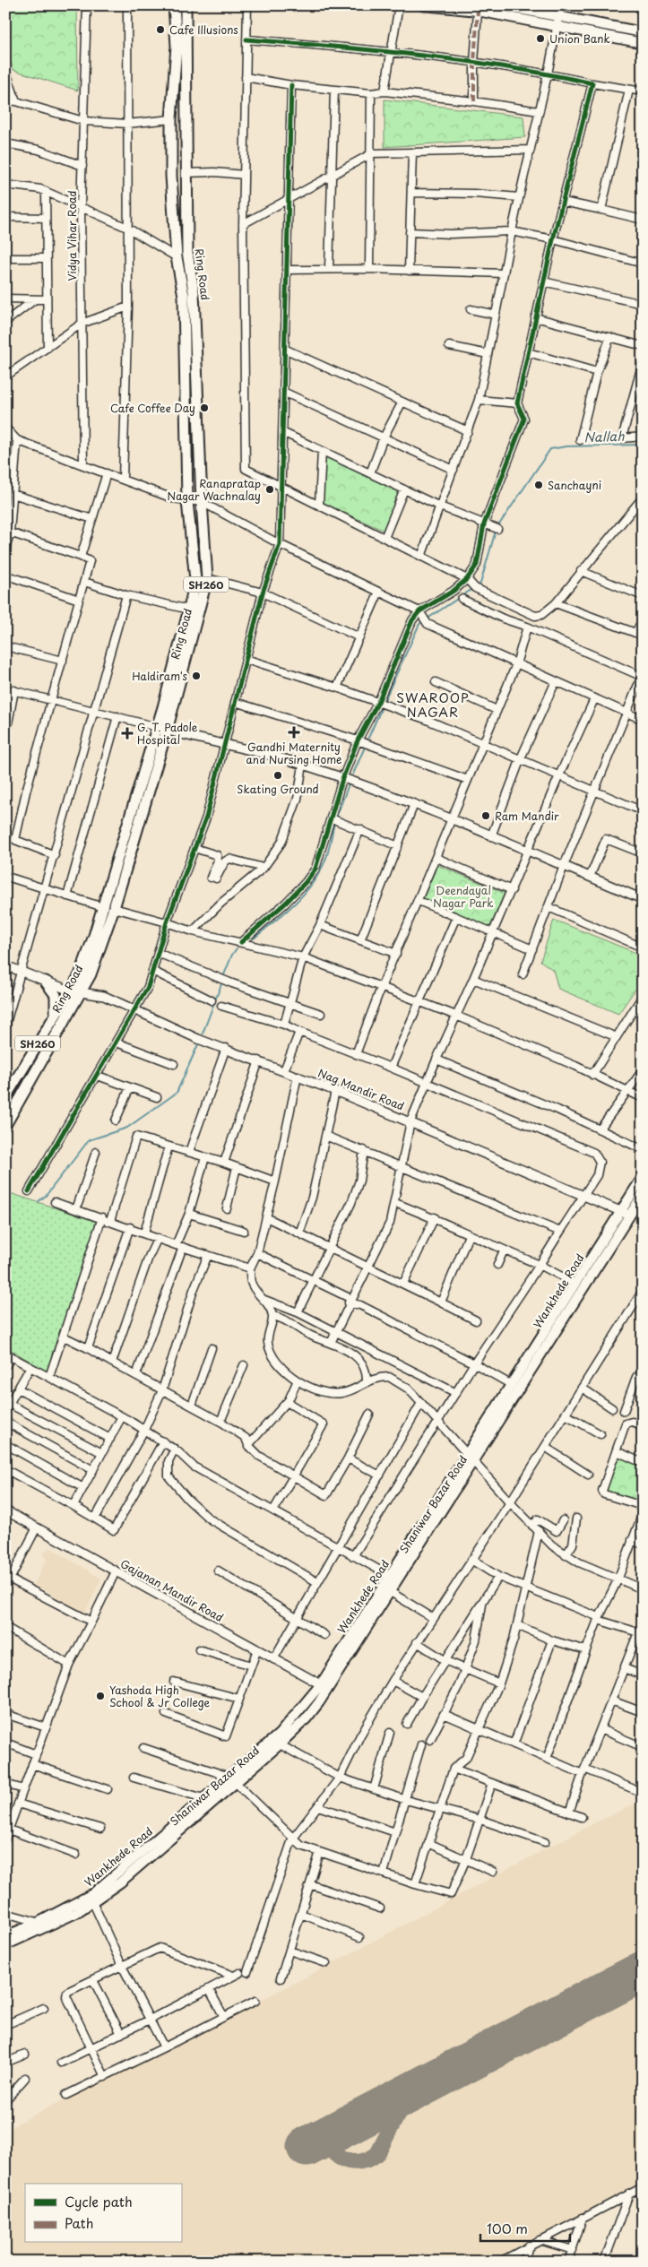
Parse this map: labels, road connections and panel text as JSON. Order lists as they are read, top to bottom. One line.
{"streets":{"main road":["Ring Road","SH260","Wankhede Road","Shaniwar Bazar Road"],"street":["Vidya Vihar Road","Nag Mandir Road","Gajanan Mandir Road"]},"crossings":[["Ring Road","SH260"],["Ring Road","Nag Mandir Road"],["SH260","Nag Mandir Road"],["Nag Mandir Road","Wankhede Road"],["Nag Mandir Road","Shaniwar Bazar Road"],["Wankhede Road","Shaniwar Bazar Road"],["Wankhede Road","Gajanan Mandir Road"],["Shaniwar Bazar Road","Gajanan Mandir Road"]],"districts":["SWAROOP NAGAR"],"water":["Nallah"],"parks":["Deendayal Nagar Park"],"places":{"other":["Cafe Illusions","Union Bank","Cafe Coffee Day","Sanchayni","Ranapratap Nagar Wachnalay","Haldiram's","Skating Ground","Ram Mandir","Yashoda High School & Jr College"],"health":["Gandhi Maternity and Nursing Home","G. T. Padole Hospital"]},"legend":["Cycle path","Path"],"scale_bar":"100 m"}
